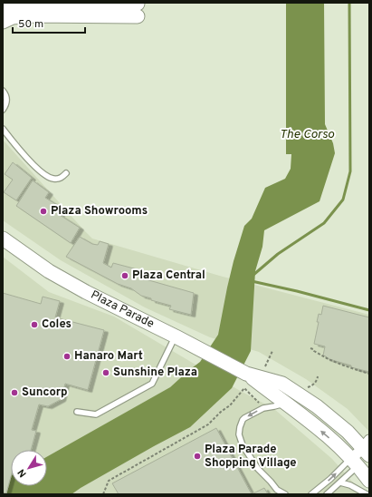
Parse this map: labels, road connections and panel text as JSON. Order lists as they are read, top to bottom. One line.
{"streets":{"main road":["Plaza Parade"]},"water":["The Corso"],"places":["Plaza Showrooms","Plaza Central","Coles","Hanaro Mart","Sunshine Plaza","Suncorp","Plaza Parade Shopping Village"],"scale_bar":"50 m","north":"bottom left"}
